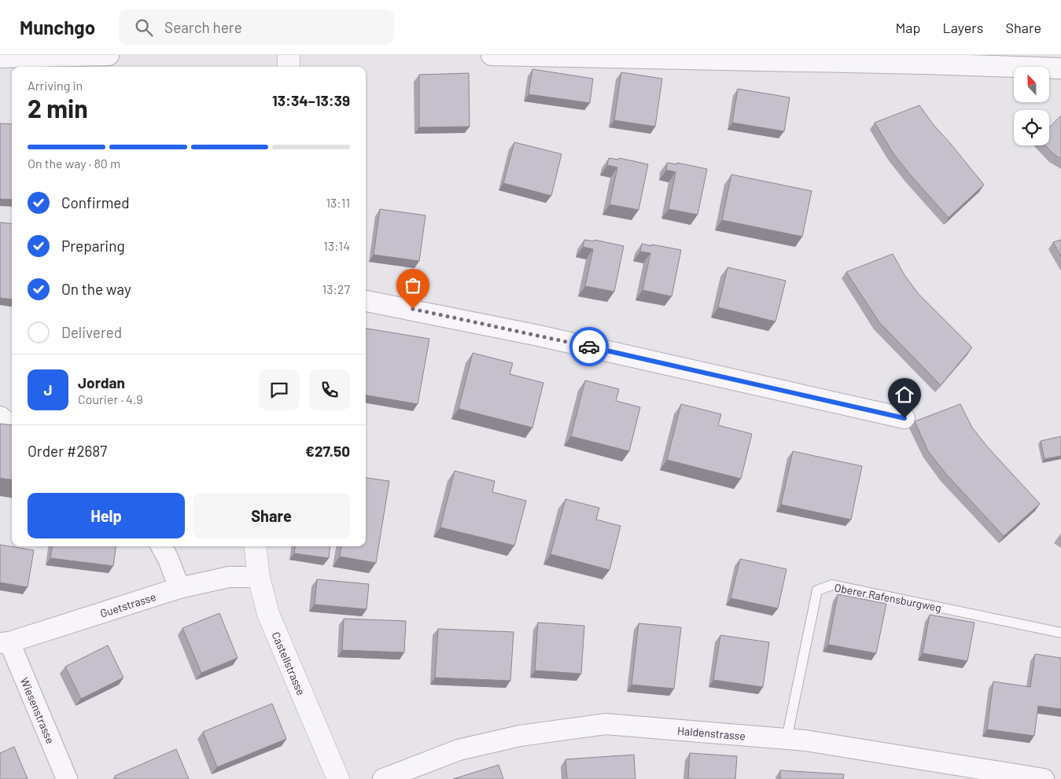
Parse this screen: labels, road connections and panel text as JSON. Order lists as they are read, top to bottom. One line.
{"streets":{"street":["Guetstrasse","Castellstrasse","Wiesenstrasse","Haldenstrasse"],"lane":["Oberer Rafensburgweg"]},"crossings":[["Oberer Rafensburgweg","Haldenstrasse"],["Guetstrasse","Castellstrasse"],["Guetstrasse","Wiesenstrasse"]],"north":"top","page":{"header":"Munchgo","search":"Search here","nav":["Map","Layers","Share"],"heading":["2 min","Arriving in","13:34–13:39"],"panel":["Jordan","Courier · 4.9","Order #2687","€27.50"],"bar":"On the way · 80 m","list":[["Confirmed","13:11"],["Preparing","13:14"],["On the way","13:27"],"Delivered"],"round":"J","buttons":["Help","Share"]}}
